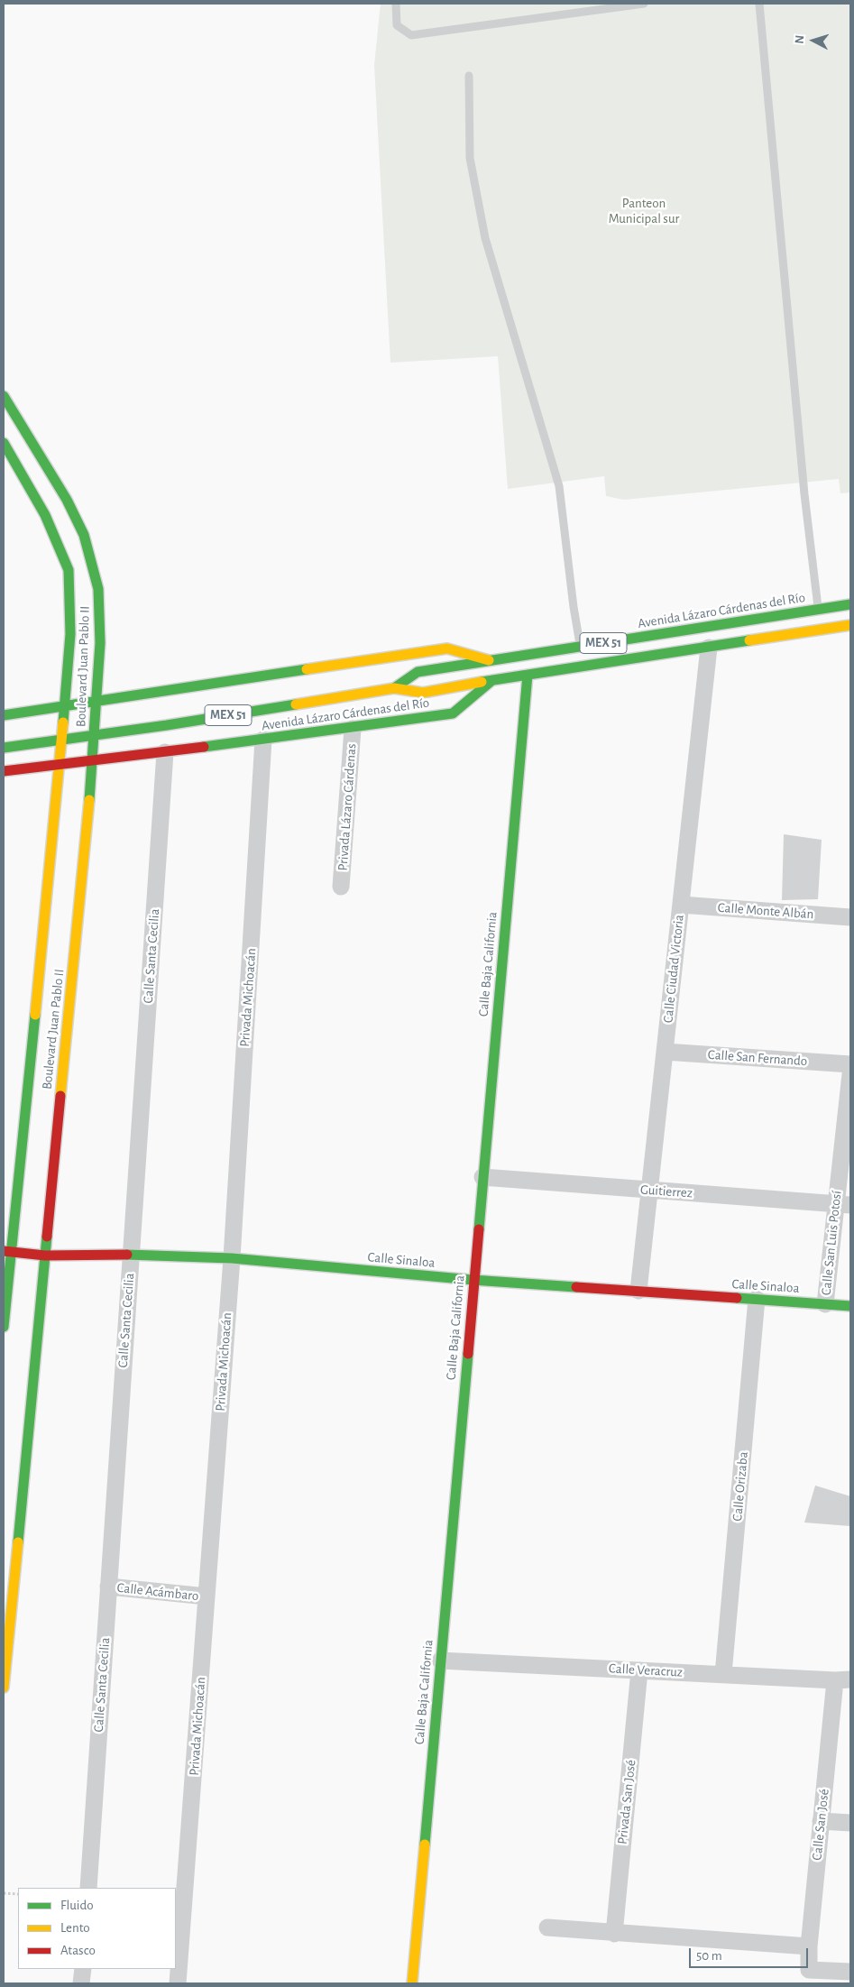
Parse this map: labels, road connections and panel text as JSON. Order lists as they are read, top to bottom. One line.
{"streets":{"main road":["Avenida Lázaro Cárdenas del Río","MEX 51","Boulevard Juan Pablo II","Calle Baja California","Calle Sinaloa"],"street":["Privada Lázaro Cárdenas","Calle Monte Albán","Calle Santa Cecilia","Calle Ciudad Victoria","Privada Michoacán","Calle San Fernando","Guitierrez","Calle San Luis Potosí","Calle Orizaba","Calle Acámbaro","Calle Veracruz","Privada San José","Calle San José"]},"crossings":[["Avenida Lázaro Cárdenas del Río","Boulevard Juan Pablo II"],["Avenida Lázaro Cárdenas del Río","Privada Lázaro Cárdenas"],["Avenida Lázaro Cárdenas del Río","Calle Santa Cecilia"],["Avenida Lázaro Cárdenas del Río","Calle Baja California"],["Avenida Lázaro Cárdenas del Río","Calle Ciudad Victoria"],["Avenida Lázaro Cárdenas del Río","Privada Michoacán"],["Boulevard Juan Pablo II","Calle Sinaloa"],["Calle Monte Albán","Calle Ciudad Victoria"],["Calle Santa Cecilia","Calle Sinaloa"],["Calle Santa Cecilia","Calle Acámbaro"],["Calle Baja California","Guitierrez"],["Calle Baja California","Calle Sinaloa"],["Calle Baja California","Calle Veracruz"],["Calle Ciudad Victoria","Calle San Fernando"],["Calle Ciudad Victoria","Guitierrez"],["Calle Ciudad Victoria","Calle Sinaloa"],["Privada Michoacán","Calle Sinaloa"],["Privada Michoacán","Calle Acámbaro"],["Guitierrez","Calle San Luis Potosí"],["Calle San Luis Potosí","Calle Sinaloa"],["Calle Sinaloa","Calle Orizaba"],["Calle Orizaba","Calle Veracruz"],["Calle Veracruz","Privada San José"],["Calle Veracruz","Calle San José"]],"parks":["Panteon Municipal sur"],"legend":["Fluido","Lento","Atasco"],"scale_bar":"50 m","north":"left"}
